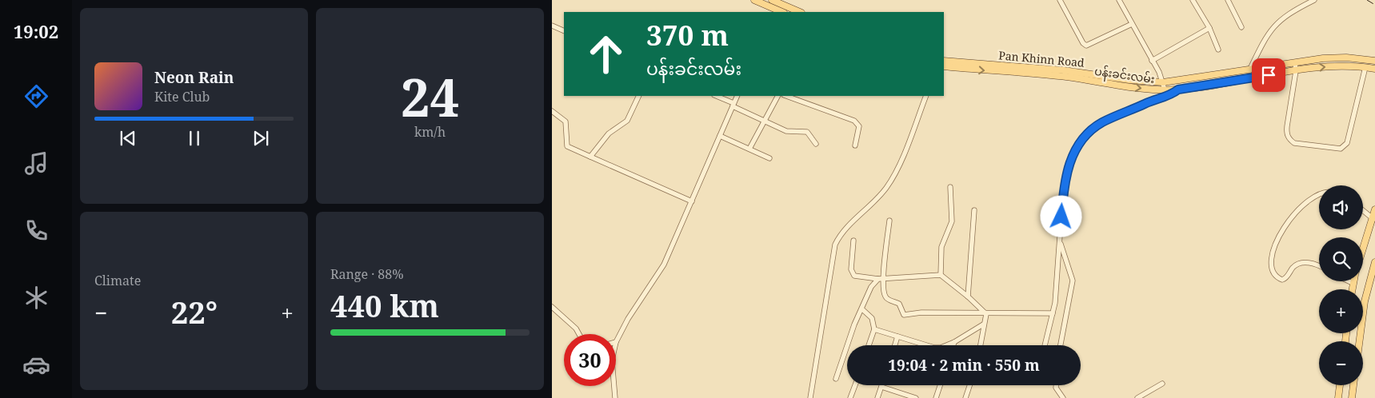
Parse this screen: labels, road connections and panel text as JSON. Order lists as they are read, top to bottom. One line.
{"streets":{"main road":["Pan Khinn Road","ပန်းခင်းလမ်း"]},"one_way":["ပန်းခင်းလမ်း"],"page":{"tabs":"19:02","tile":[["24","km/h"],"Climate",["Range · 88%","440 km"]],"turn":["370 m","ပန်းခင်းလမ်း"],"song":["Neon Rain","Kite Club"],"map_buttons":["+","−"],"heat":["−","22°","+"],"limit":"30","trip":"19:04 · 2 min · 550 m"}}
